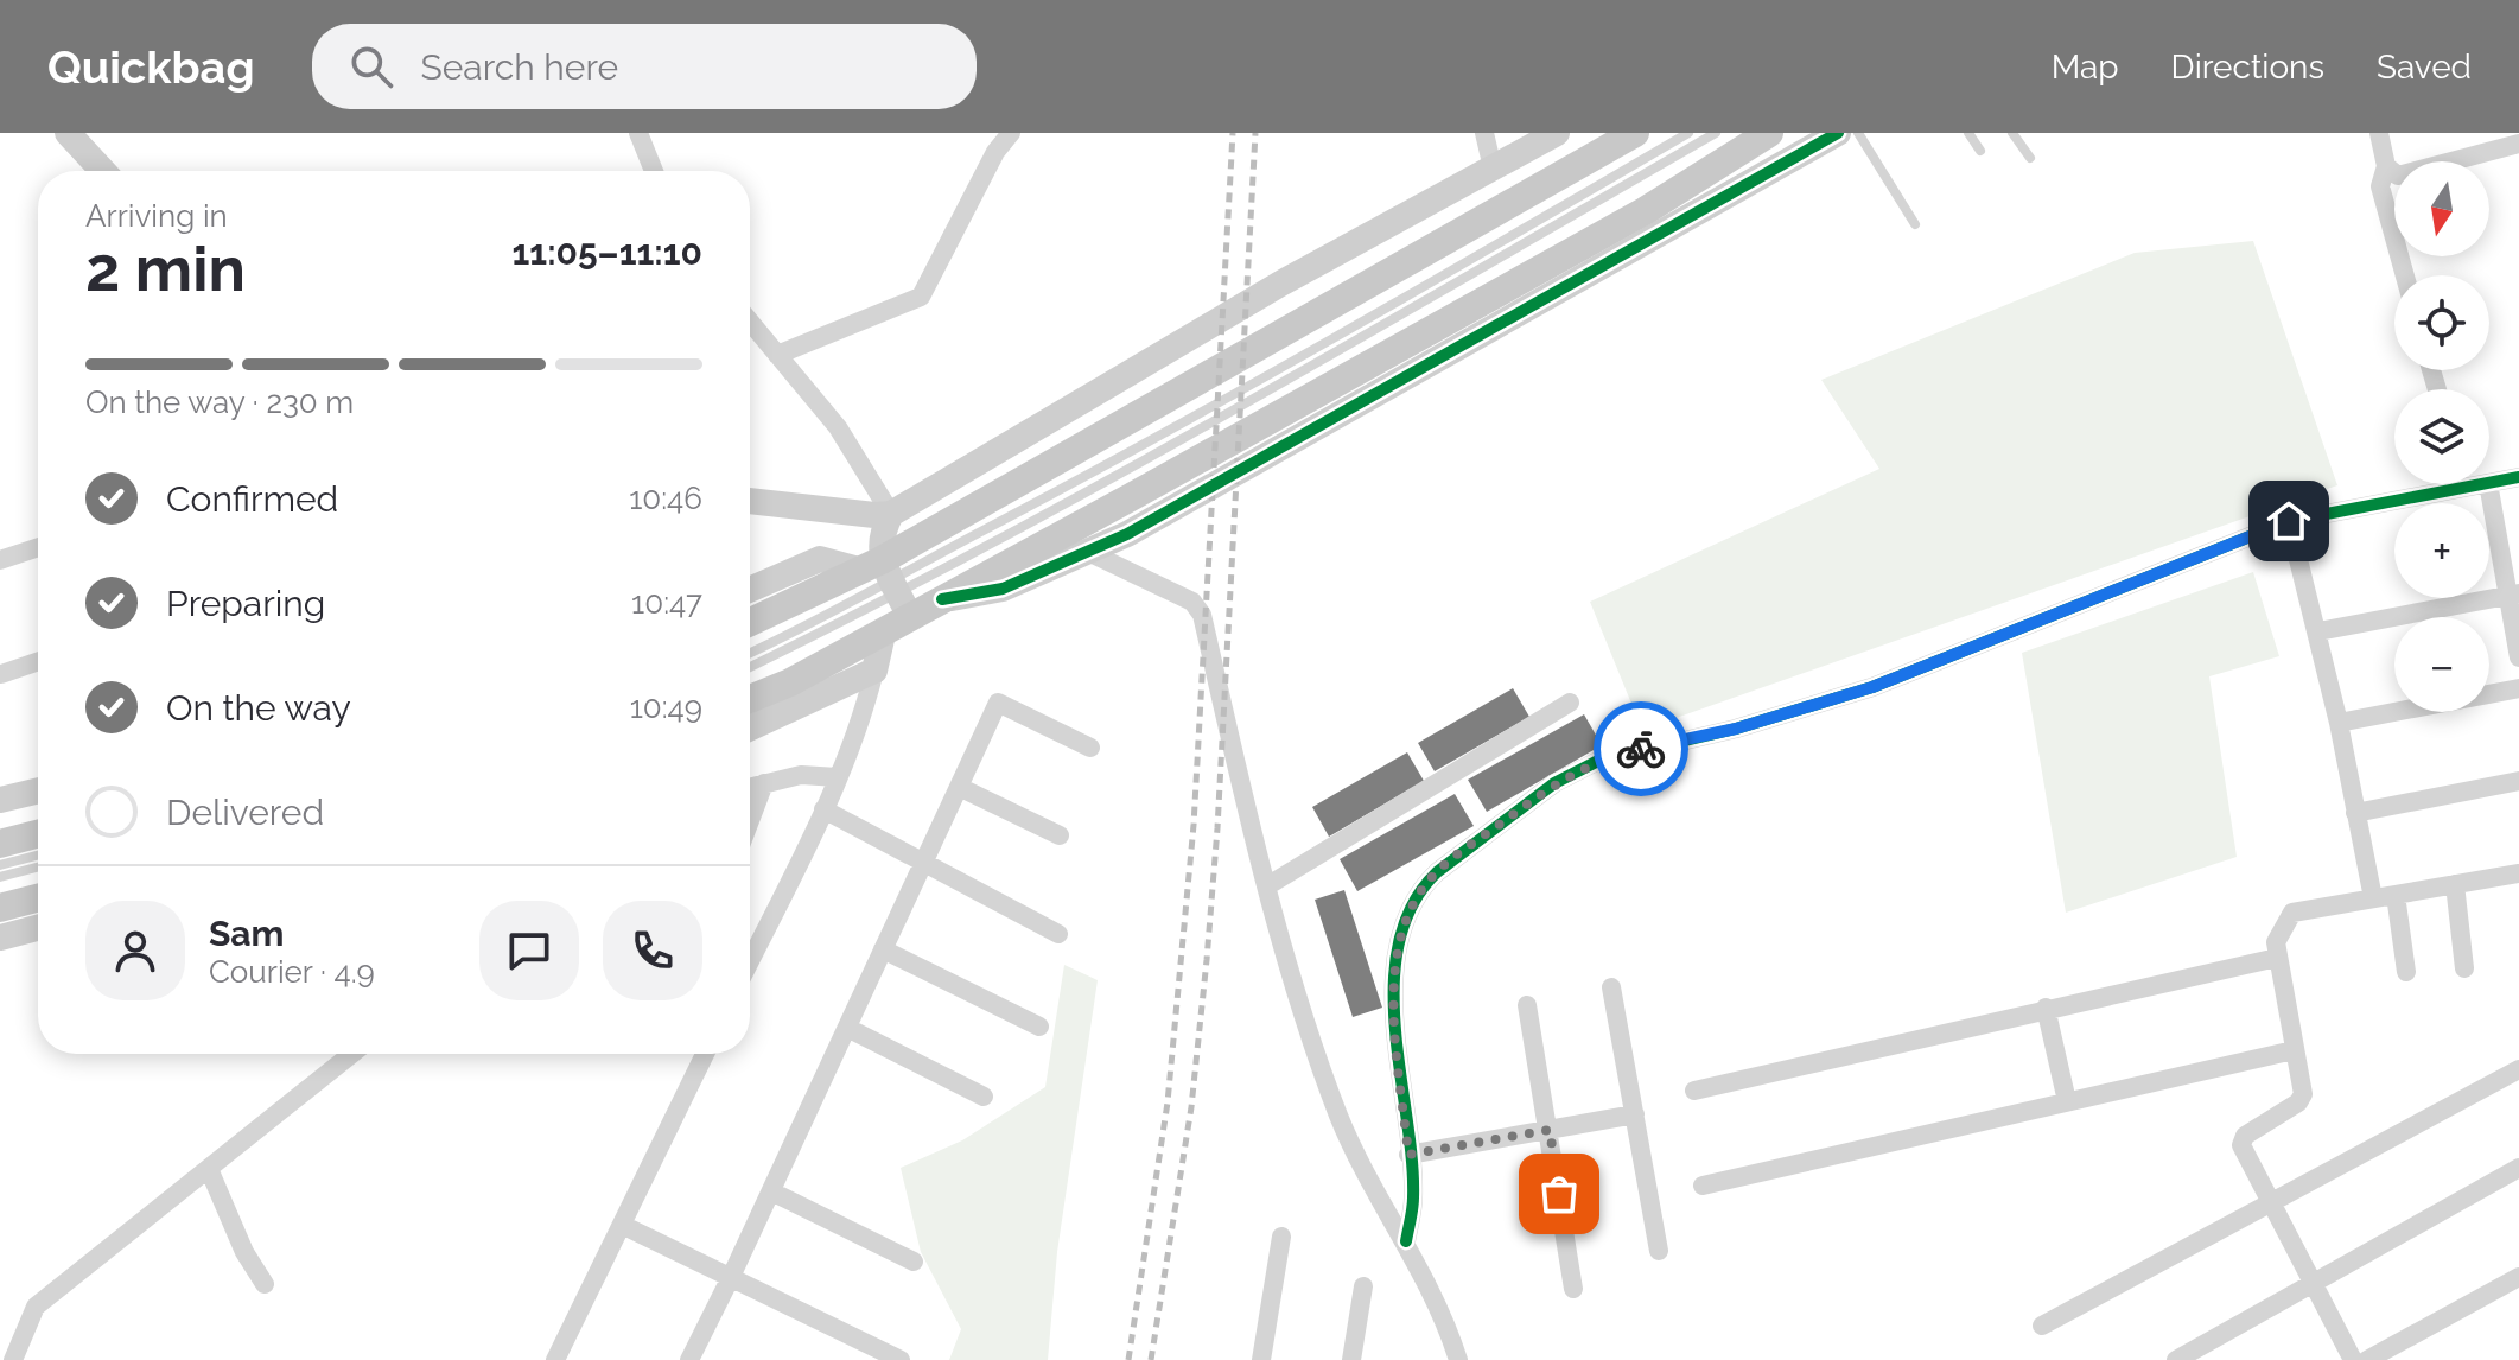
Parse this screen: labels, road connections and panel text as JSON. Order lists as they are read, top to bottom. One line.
{"north":"bottom","page":{"header":"Quickbag","search":"Search here","nav":["Map","Directions","Saved"],"map_buttons":["+","−"],"heading":["2 min","Arriving in","11:05–11:10"],"panel":["Sam","Courier · 4.9"],"bar":"On the way · 230 m","list":[["Confirmed","10:46"],["Preparing","10:47"],["On the way","10:49"],"Delivered"]}}
